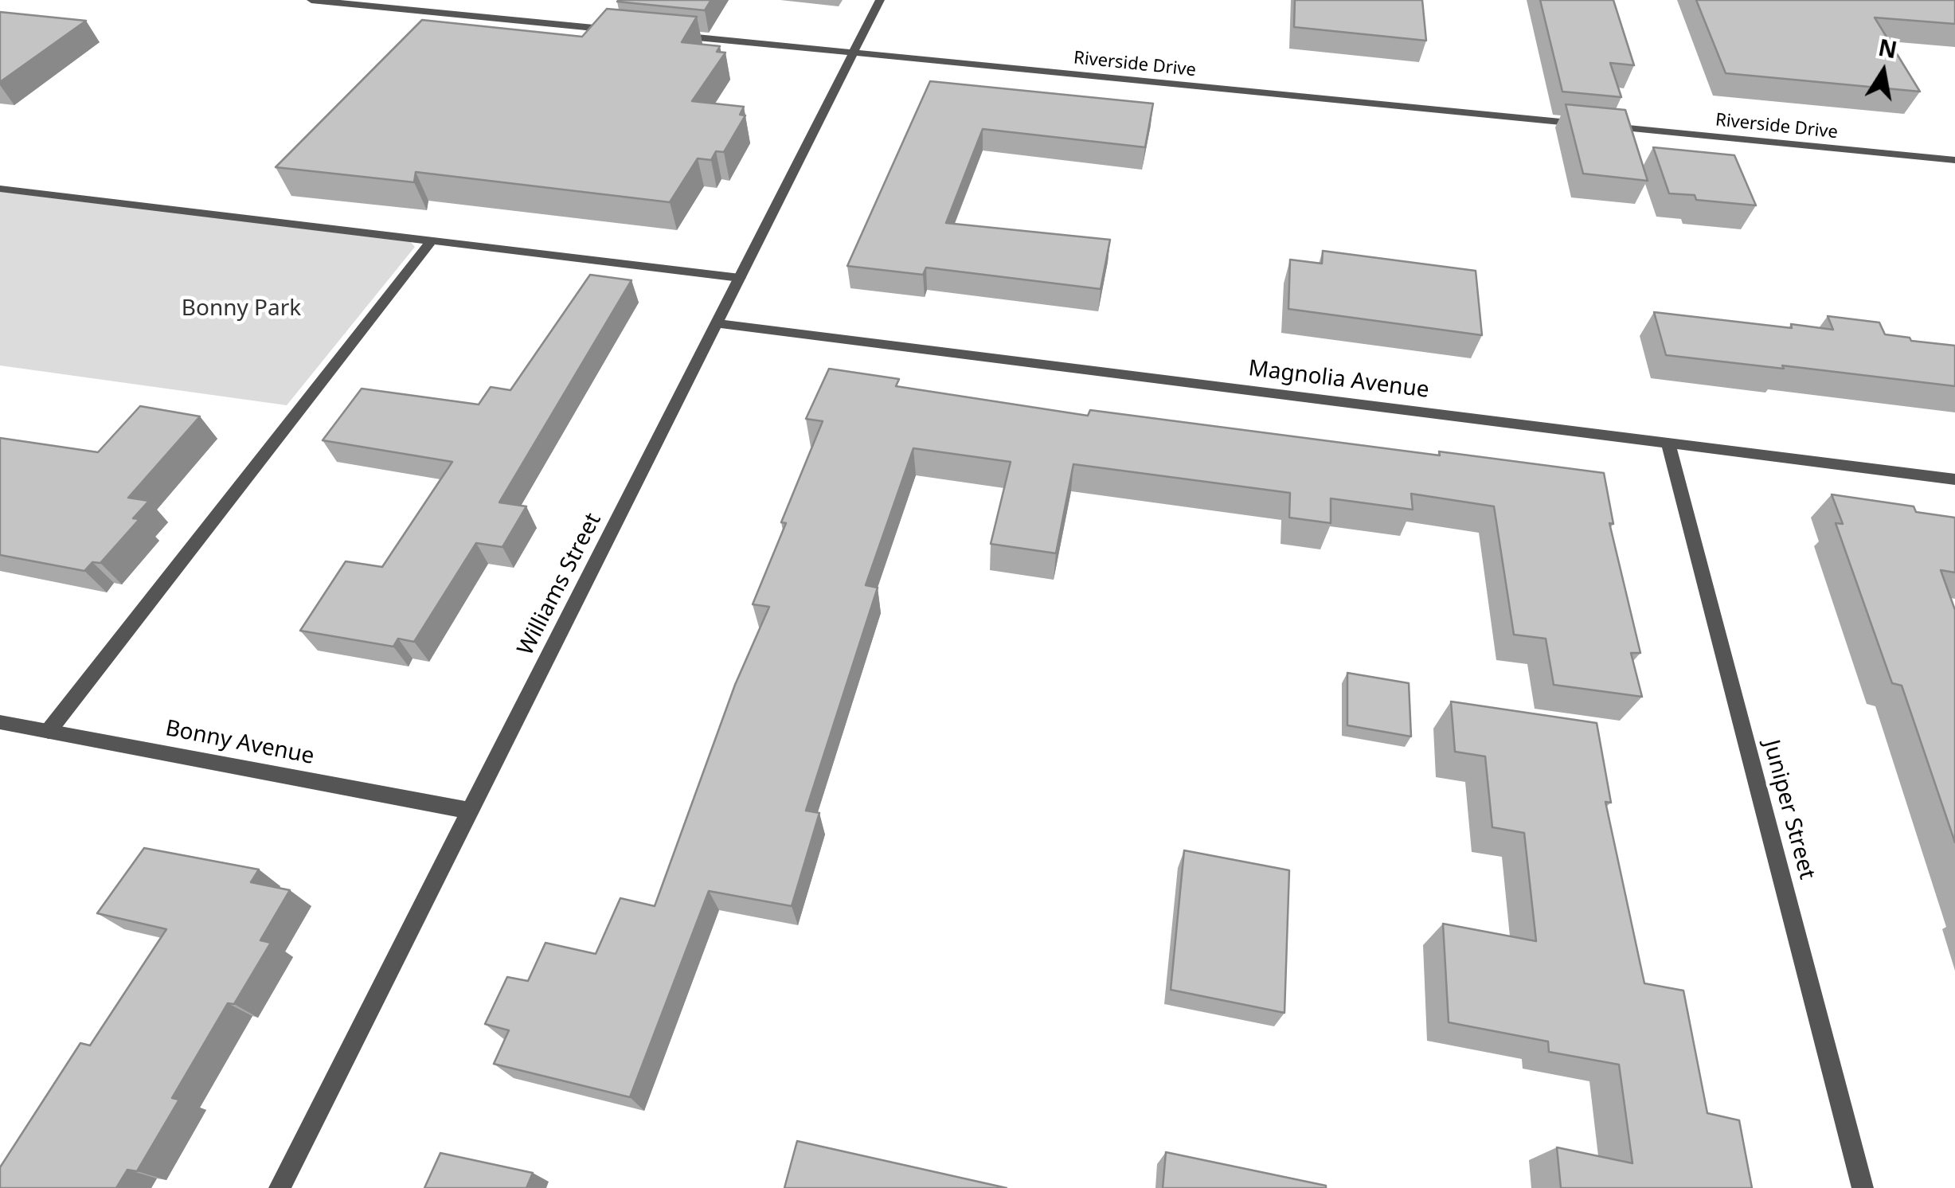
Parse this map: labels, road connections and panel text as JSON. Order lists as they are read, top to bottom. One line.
{"streets":{"street":["Riverside Drive","Magnolia Avenue","Williams Street","Bonny Avenue","Juniper Street"]},"crossings":[["Riverside Drive","Williams Street"],["Magnolia Avenue","Williams Street"],["Magnolia Avenue","Juniper Street"],["Williams Street","Bonny Avenue"]],"parks":["Bonny Park"],"north":"top"}
